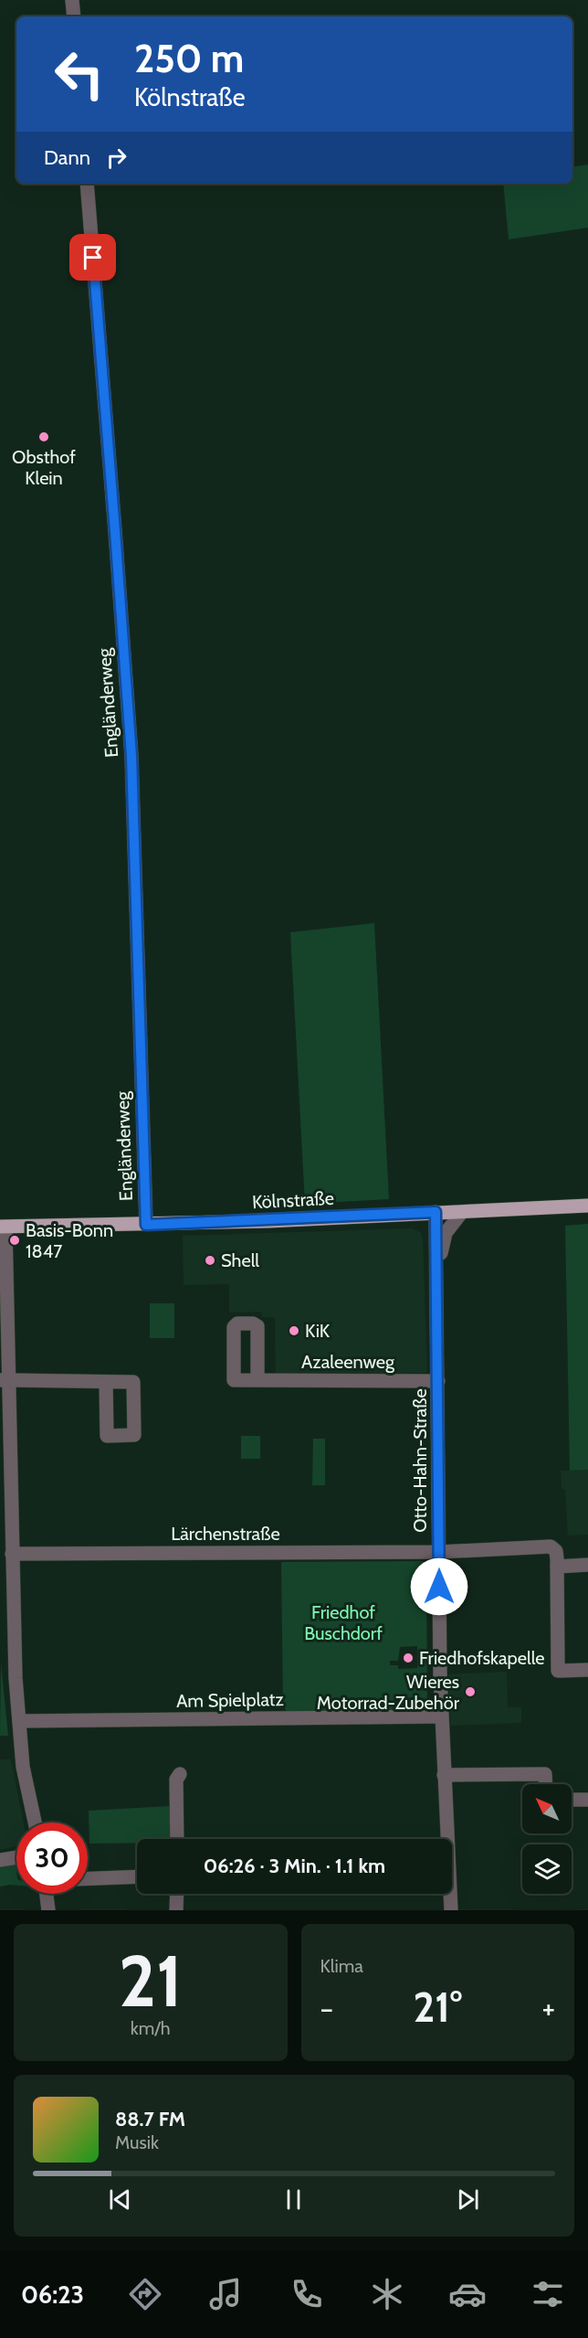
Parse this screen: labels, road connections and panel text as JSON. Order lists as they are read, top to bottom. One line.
{"streets":{"main road":["Kölnstraße"],"street":["Engländerweg","Azaleenweg","Otto-Hahn-Straße","Lärchenstraße","Am Spielplatz"]},"crossings":[["Engländerweg","Kölnstraße"],["Kölnstraße","Otto-Hahn-Straße"],["Azaleenweg","Otto-Hahn-Straße"],["Otto-Hahn-Straße","Lärchenstraße"],["Otto-Hahn-Straße","Am Spielplatz"]],"parks":["Friedhof Buschdorf"],"places":["Obsthof Klein","Basis-Bonn 1847","Shell","KiK","Friedhofskapelle","Wieres Motorrad-Zubehör"],"north":"top left","page":{"turn":["250 m","Kölnstraße"],"then":"Dann","limit":"30","trip":"06:26 · 3 Min. · 1.1 km","tile":[["21","km/h"],"Klima"],"heat":["−","21°","+"],"song":["88.7 FM","Musik"],"tabs":"06:23"}}
